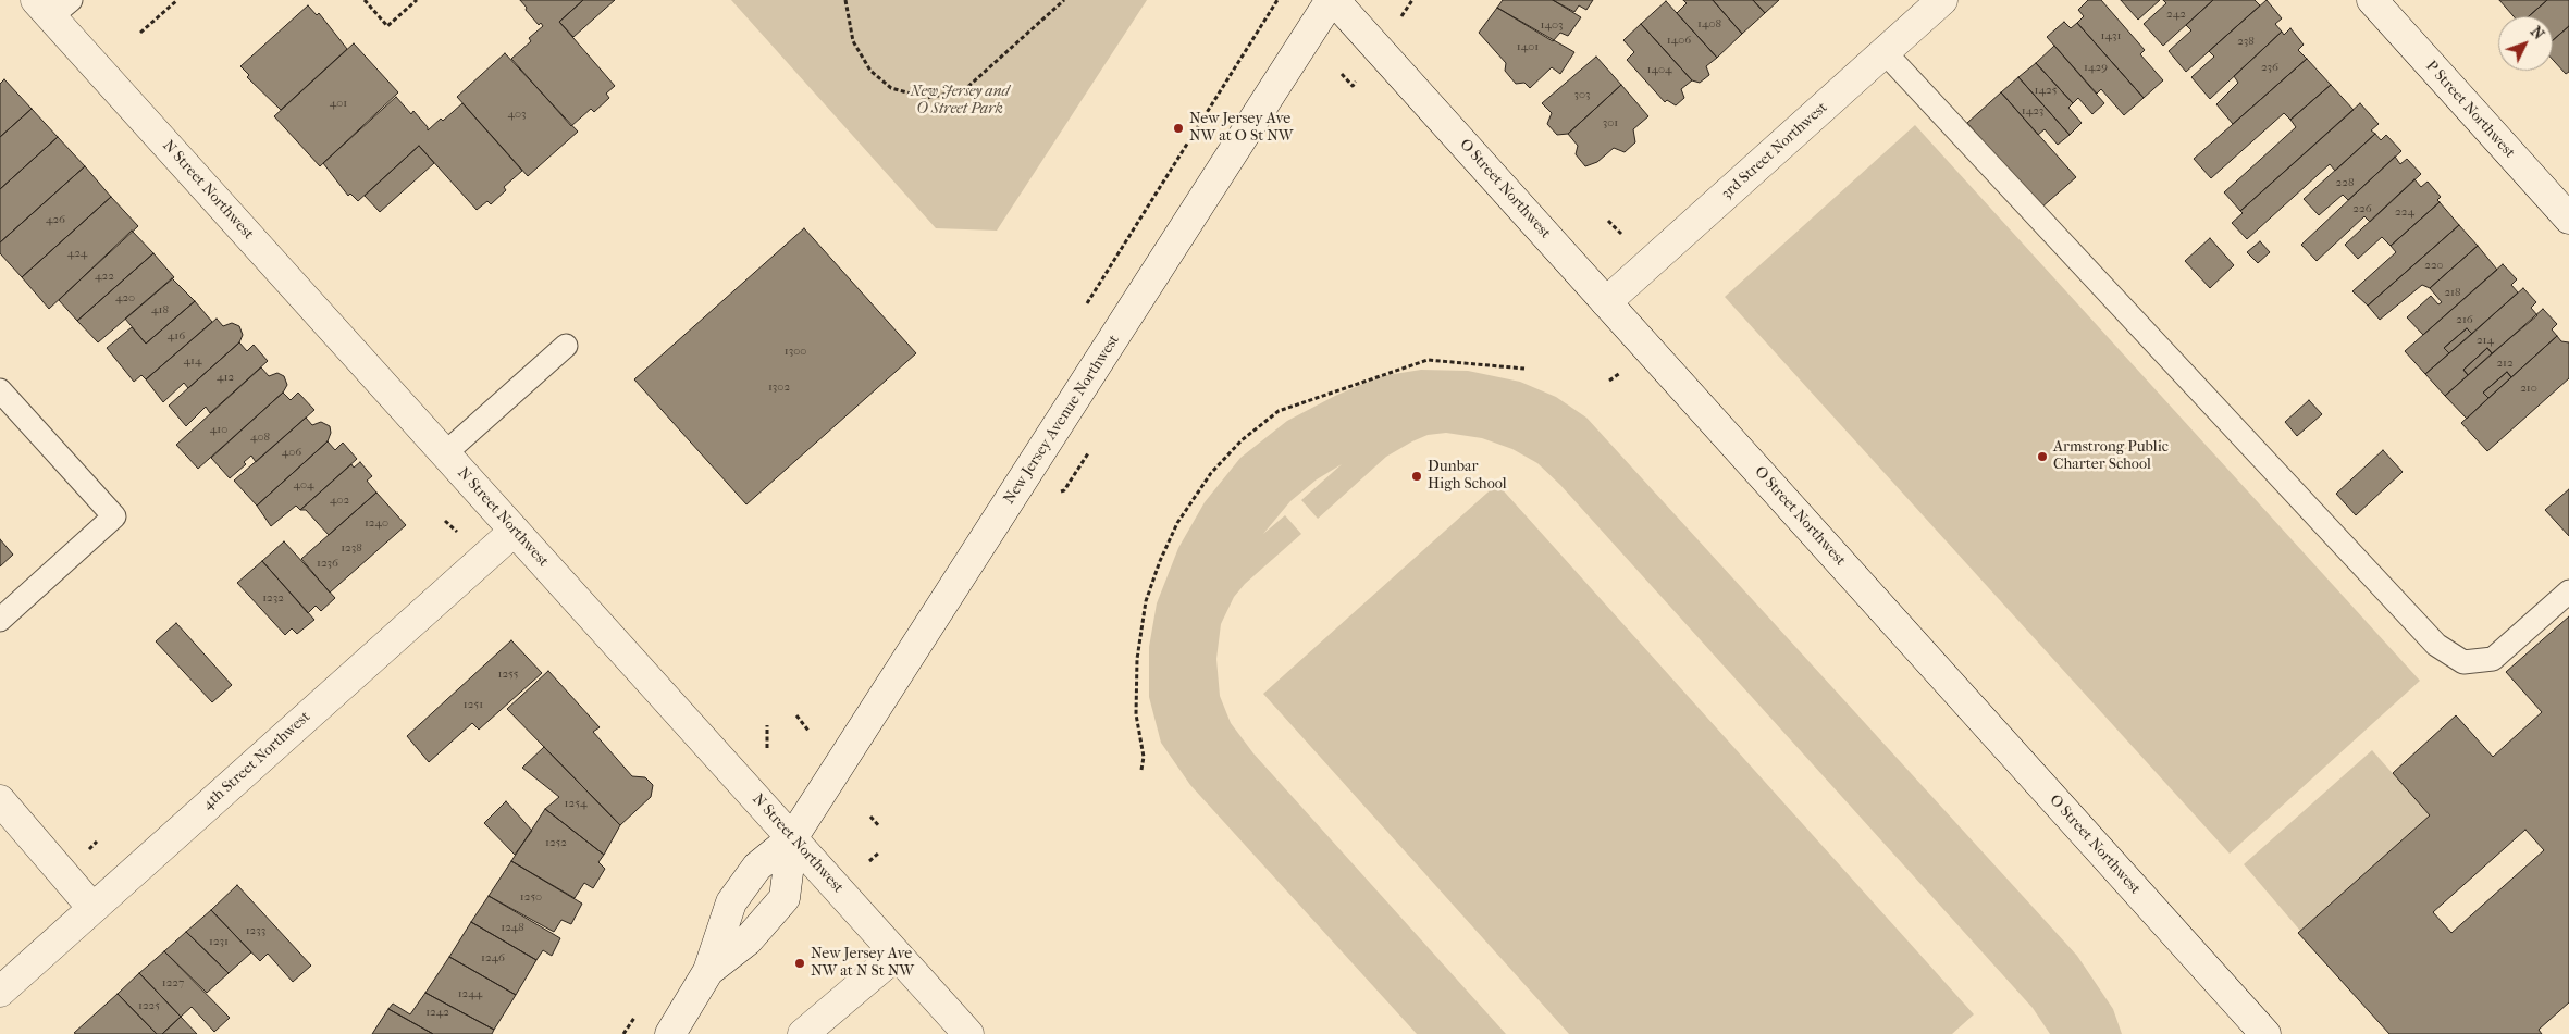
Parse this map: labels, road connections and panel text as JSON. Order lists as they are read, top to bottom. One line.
{"streets":{"street":["P Street Northwest","3rd Street Northwest","O Street Northwest","N Street Northwest","New Jersey Avenue Northwest","4th Street Northwest"]},"crossings":[["3rd Street Northwest","O Street Northwest"],["O Street Northwest","New Jersey Avenue Northwest"],["N Street Northwest","New Jersey Avenue Northwest"],["N Street Northwest","4th Street Northwest"]],"parks":["New Jersey and O Street Park"],"places":["New Jersey Ave NW at O St NW","Armstrong Public Charter School","Dunbar High School","New Jersey Ave NW at N St NW"],"house_numbers":["242","1408","1403","1431","1406","238","1401","1429","236","1404","1425","303","401","1423","403","301","228","226","224","426","424","220","422","218","420","418","216","416","214","1300","414","212","412","1302","210","410","408","406","404","402","1240","1238","1236","1232","1255","1251","1254","1252","1250","1248","1233","1231","1246","1227","1244","1225","1242"],"north":"top right"}
